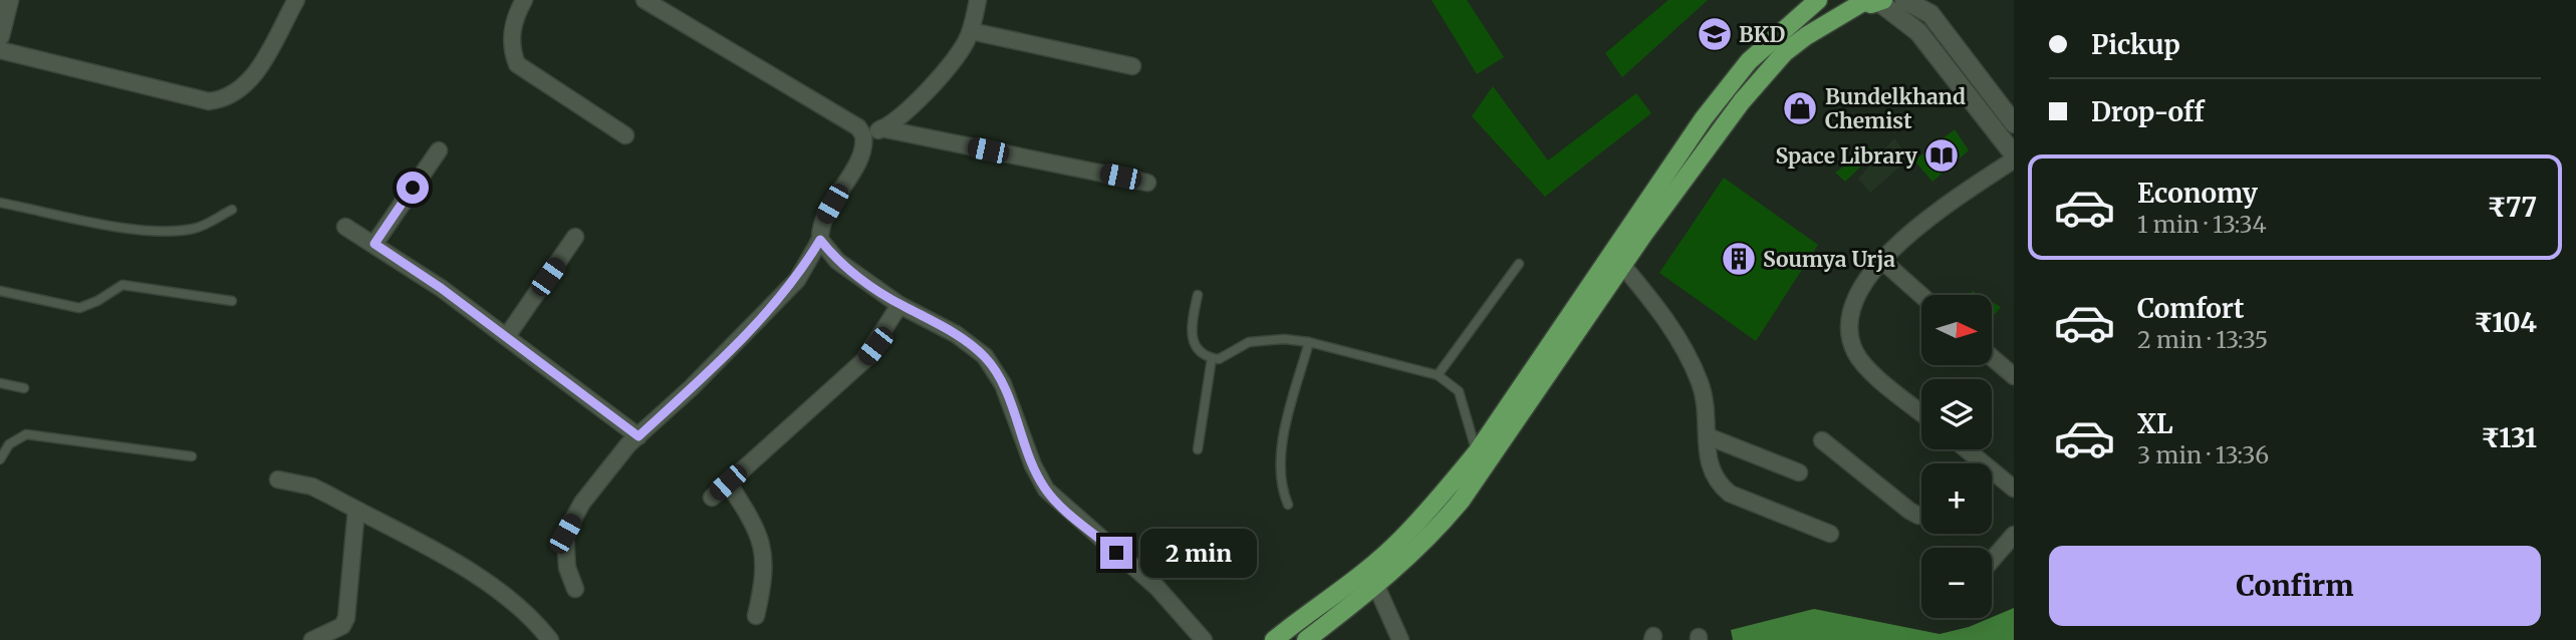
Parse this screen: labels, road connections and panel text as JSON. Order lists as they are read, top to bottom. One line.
{"places":{"school or university":["BKD"],"shop":["Bundelkhand Chemist"],"library":["Space Library"],"building":["Soumya Urja"]},"north":"right","page":{"banner":["Pickup","Drop-off"],"list":[{"name":"Economy","note":"1 min · 13:34","value":"₹77"},{"name":"Comfort","note":"2 min · 13:35","value":"₹104"},{"name":"XL","note":"3 min · 13:36","value":"₹131"}],"map_buttons":["+","−"],"bubble":"2 min","buttons":"Confirm"}}
